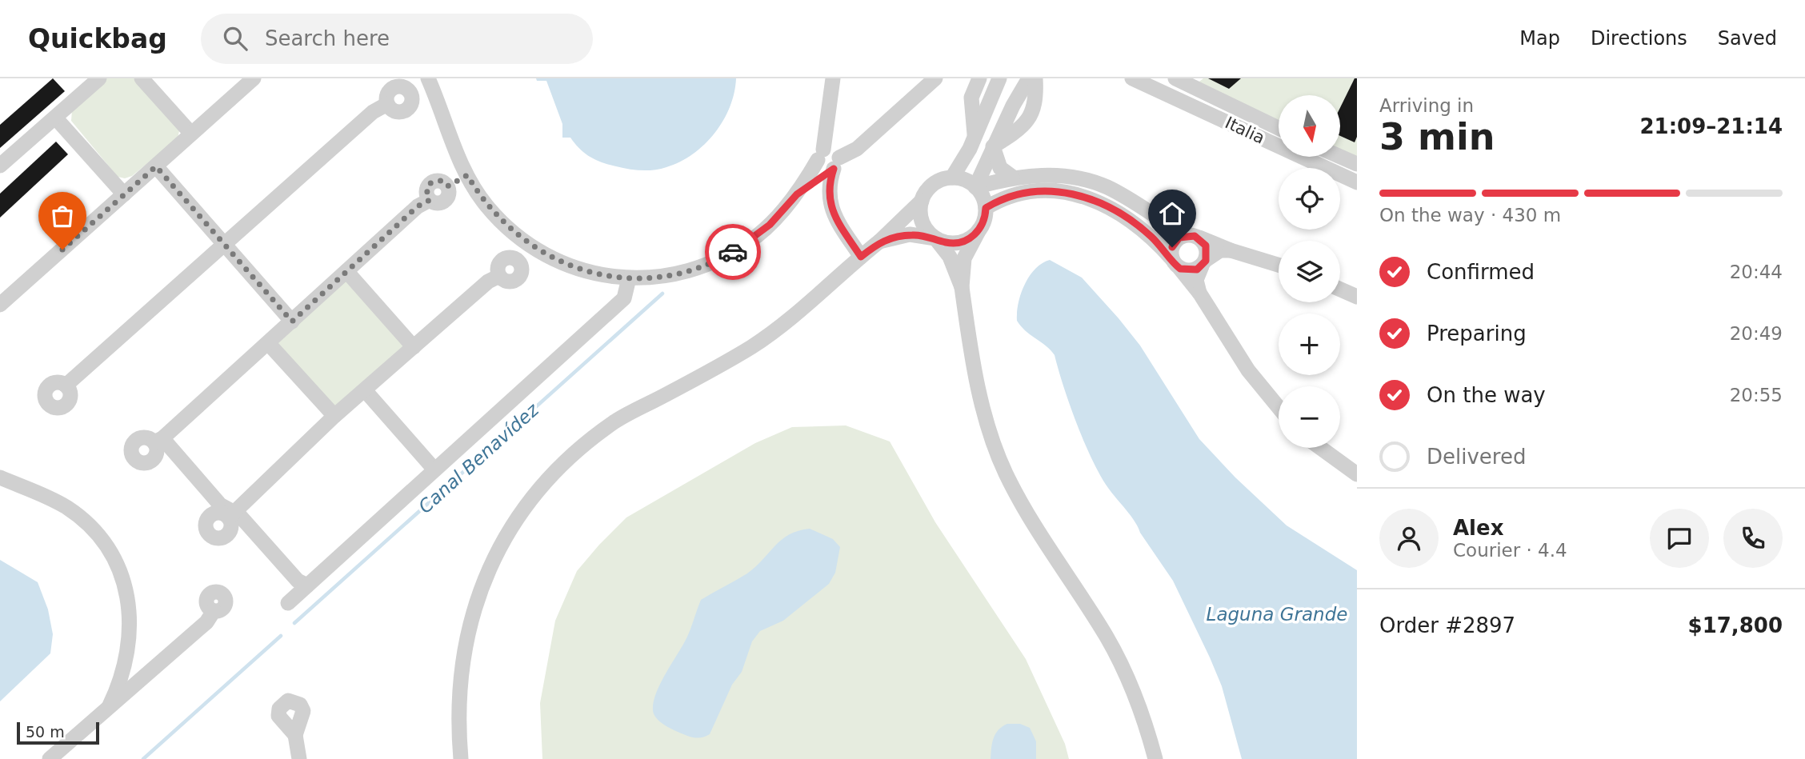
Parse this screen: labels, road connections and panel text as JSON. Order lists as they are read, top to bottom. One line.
{"streets":{"street":["Italia"]},"water":["Canal Benavídez","Laguna Grande"],"scale_bar":"50 m","north":"bottom","page":{"header":"Quickbag","search":"Search here","nav":["Map","Directions","Saved"],"heading":["3 min","Arriving in","21:09–21:14"],"panel":["Alex","Courier · 4.4","Order #2897","$17,800"],"map_buttons":["+","−"],"bar":"On the way · 430 m","list":[["Confirmed","20:44"],["Preparing","20:49"],["On the way","20:55"],"Delivered"],"scale":"50 m"}}
